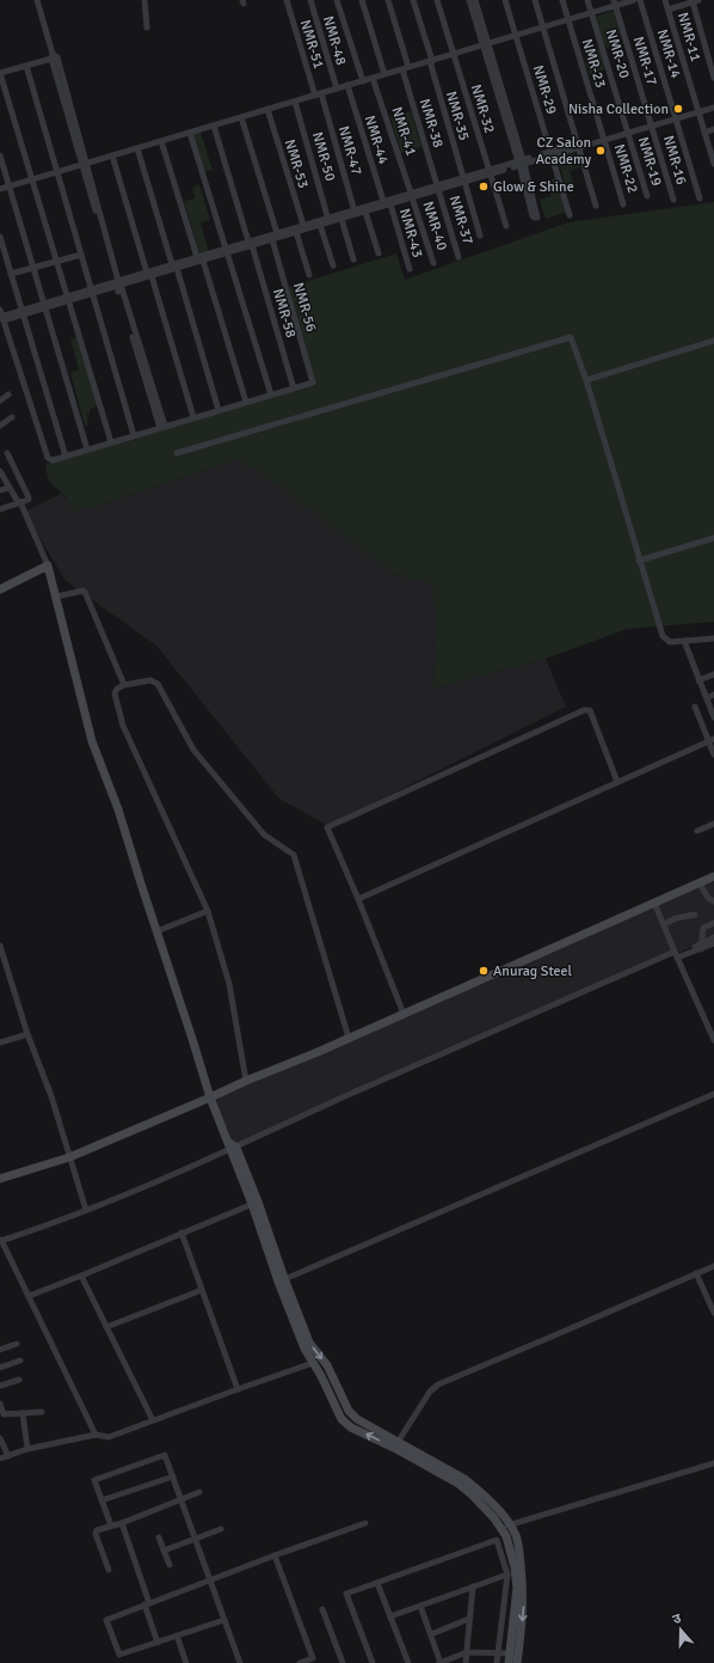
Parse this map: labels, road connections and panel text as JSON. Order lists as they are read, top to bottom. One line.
{"streets":{"street":["NMR-11","NMR-48","NMR-51","NMR-20","NMR-14","NMR-17","NMR-23","NMR-29","NMR-32","NMR-35","NMR-38","NMR-41","NMR-44","NMR-47","NMR-50","NMR-16","NMR-19","NMR-53","NMR-22","NMR-37","NMR-40","NMR-43","NMR-56","NMR-58"]},"crossings":[["NMR-51","NMR-47"],["NMR-20","NMR-19"],["NMR-17","NMR-16"],["NMR-23","NMR-22"],["NMR-38","NMR-37"],["NMR-41","NMR-40"],["NMR-56","NMR-58"]],"places":["Nisha Collection","CZ Salon Academy","Glow & Shine","Anurag Steel"],"north":"top"}
